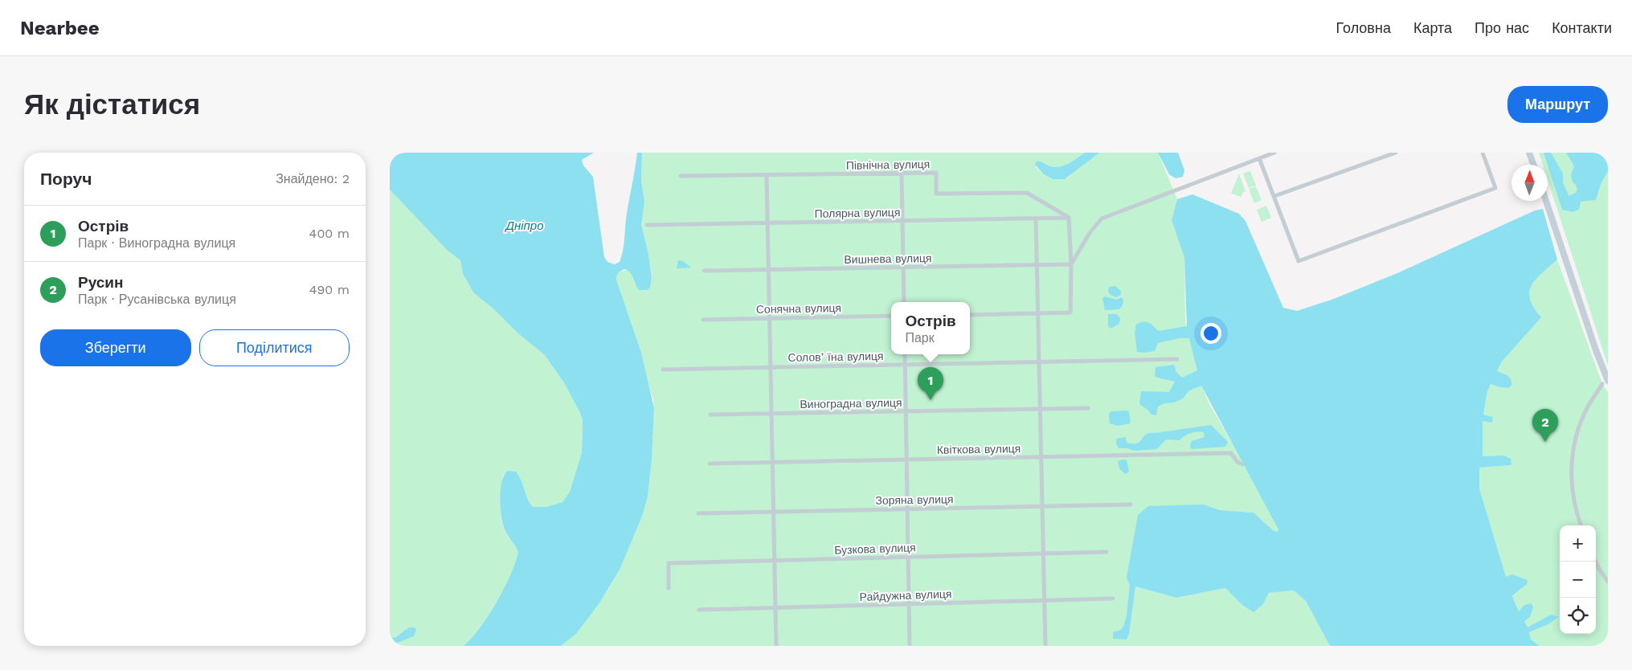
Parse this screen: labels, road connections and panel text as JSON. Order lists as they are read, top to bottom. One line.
{"streets":{"street":["Північна вулиця","Полярна вулиця","Вишнева вулиця","Сонячна вулиця","Соловʼїна вулиця","Виноградна вулиця","Квіткова вулиця","Зоряна вулиця","Бузкова вулиця","Райдужна вулиця"]},"crossings":[["Північна вулиця","Полярна вулиця"]],"water":["Дніпро"],"north":"top","page":{"header":"Nearbee","nav":["Головна","Карта","Про нас","Контакти"],"buttons":["Маршрут",["Зберегти","Поділитися"]],"title":"Як дістатися","heading":["Поруч","Знайдено: 2"],"list":[{"mark":"1","name":"Острів","note":"Парк · Виноградна вулиця","value":"400 m"},{"mark":"2","name":"Русин","note":"Парк · Русанівська вулиця","value":"490 m"}],"popup":["Острів","Парк"],"pins":["1","2"],"map_buttons":["+","−"]}}
